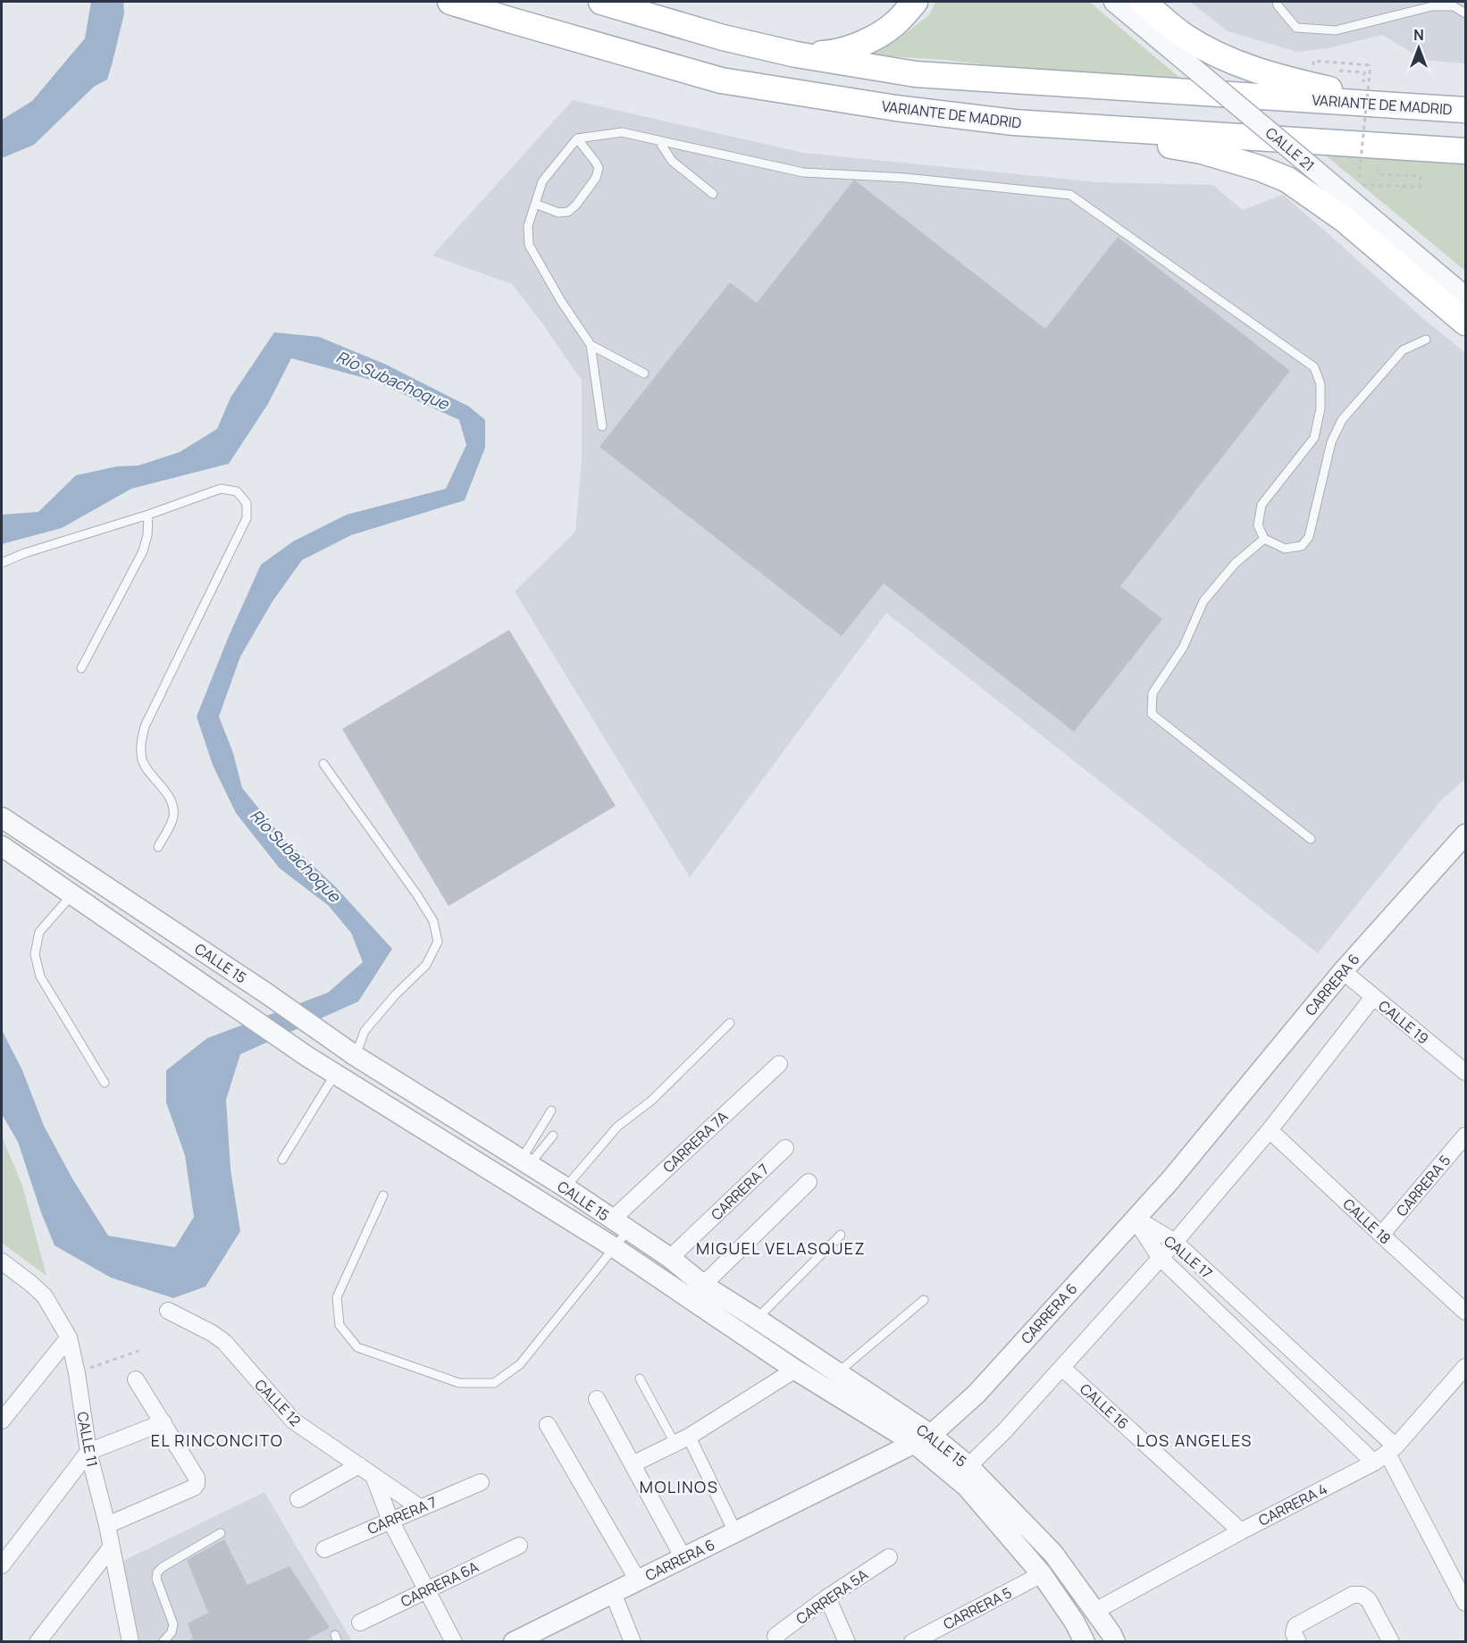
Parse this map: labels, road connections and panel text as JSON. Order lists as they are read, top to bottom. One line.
{"streets":{"main road":["VARIANTE DE MADRID"],"street":["CALLE 21","CALLE 15","CARRERA 6","CALLE 19","CARRERA 7A","CARRERA 5","CARRERA 7","CALLE 18","CALLE 17","CALLE 12","CALLE 16","CALLE 11","CARRERA 4","CARRERA 6A","CARRERA 5A"]},"crossings":[["CALLE 15","CARRERA 6"],["CALLE 15","CARRERA 7A"],["CALLE 15","CARRERA 5"],["CALLE 15","CARRERA 7"],["CALLE 15","CARRERA 4"],["CARRERA 6","CALLE 19"],["CARRERA 6","CALLE 17"],["CARRERA 5","CALLE 18"],["CARRERA 7","CALLE 12"],["CALLE 17","CARRERA 4"],["CALLE 16","CARRERA 4"]],"districts":["MIGUEL VELASQUEZ","EL RINCONCITO","LOS ANGELES","MOLINOS"],"water":["Río Subachoque"],"north":"top"}
